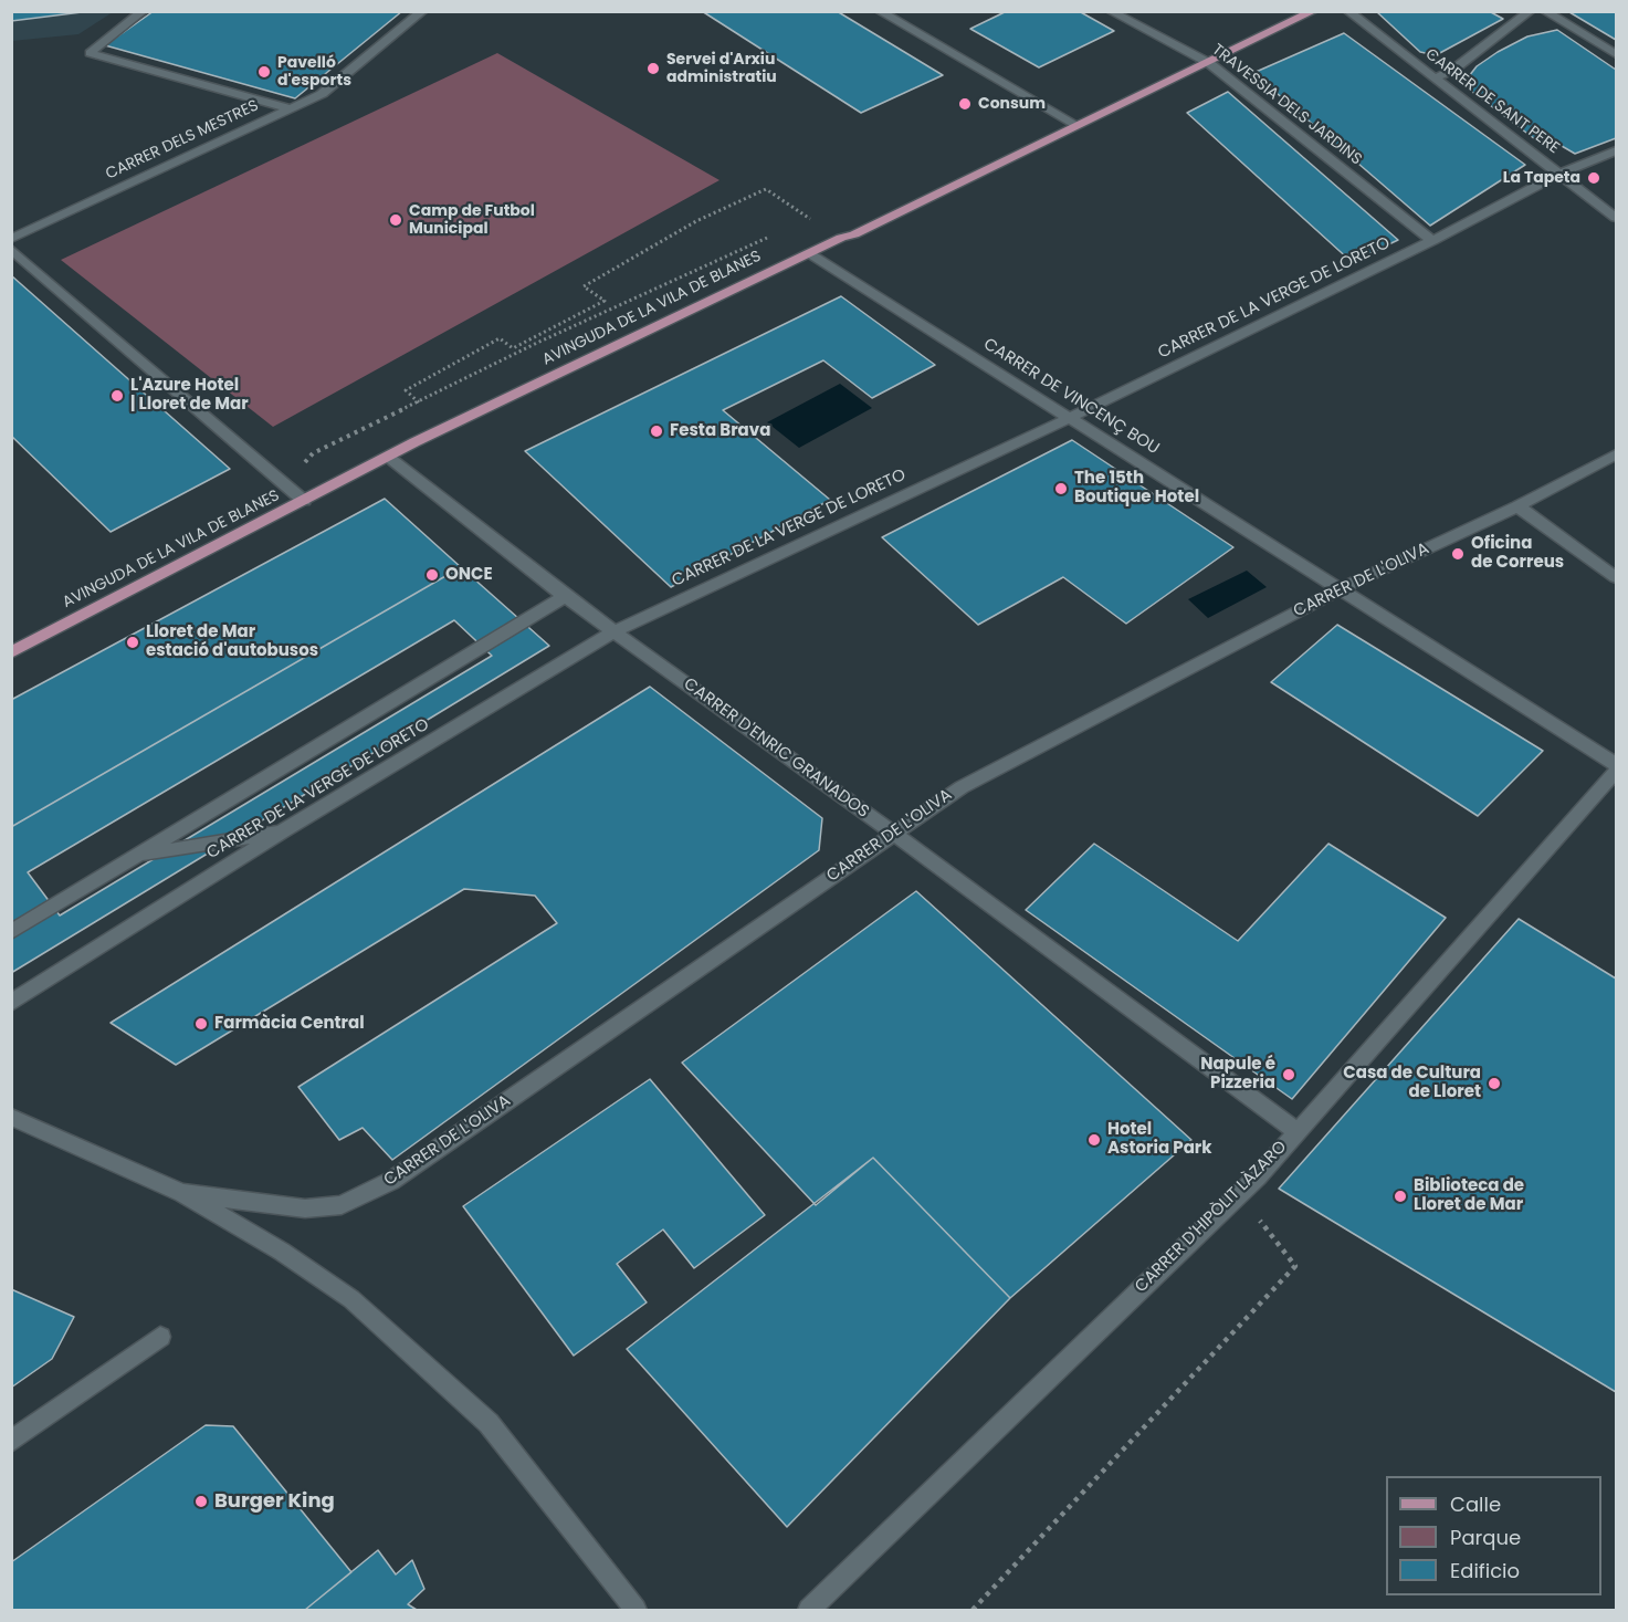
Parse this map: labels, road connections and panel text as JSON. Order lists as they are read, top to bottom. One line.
{"streets":{"main road":["AVINGUDA DE LA VILA DE BLANES"],"street":["CARRER DE SANT PERE","TRAVESSIA DELS JARDINS","CARRER DELS MESTRES","CARRER DE LA VERGE DE LORETO","CARRER DE VINCENÇ BOU","CARRER DE L'OLIVA","CARRER D'ENRIC GRANADOS","CARRER D'HIPÒLIT LÀZARO"]},"crossings":[["CARRER DE SANT PERE","CARRER DE LA VERGE DE LORETO"],["TRAVESSIA DELS JARDINS","CARRER DE LA VERGE DE LORETO"],["TRAVESSIA DELS JARDINS","AVINGUDA DE LA VILA DE BLANES"],["CARRER DE LA VERGE DE LORETO","CARRER DE VINCENÇ BOU"],["CARRER DE LA VERGE DE LORETO","CARRER D'ENRIC GRANADOS"],["AVINGUDA DE LA VILA DE BLANES","CARRER DE VINCENÇ BOU"],["AVINGUDA DE LA VILA DE BLANES","CARRER D'ENRIC GRANADOS"],["CARRER DE VINCENÇ BOU","CARRER DE L'OLIVA"],["CARRER DE L'OLIVA","CARRER D'ENRIC GRANADOS"],["CARRER D'ENRIC GRANADOS","CARRER D'HIPÒLIT LÀZARO"]],"places":["Servei d'Arxiu administratiu","Pavelló d'esports","Consum","La Tapeta","Camp de Futbol Municipal","L'Azure Hotel | Lloret de Mar","Festa Brava","The 15th Boutique Hotel","Oficina de Correus","ONCE","Lloret de Mar estació d'autobusos","Farmàcia Central","Napule é Pizzeria","Casa de Cultura de Lloret","Hotel Astoria Park","Biblioteca de Lloret de Mar","Burger King"],"legend":["Calle","Parque","Edificio"]}
